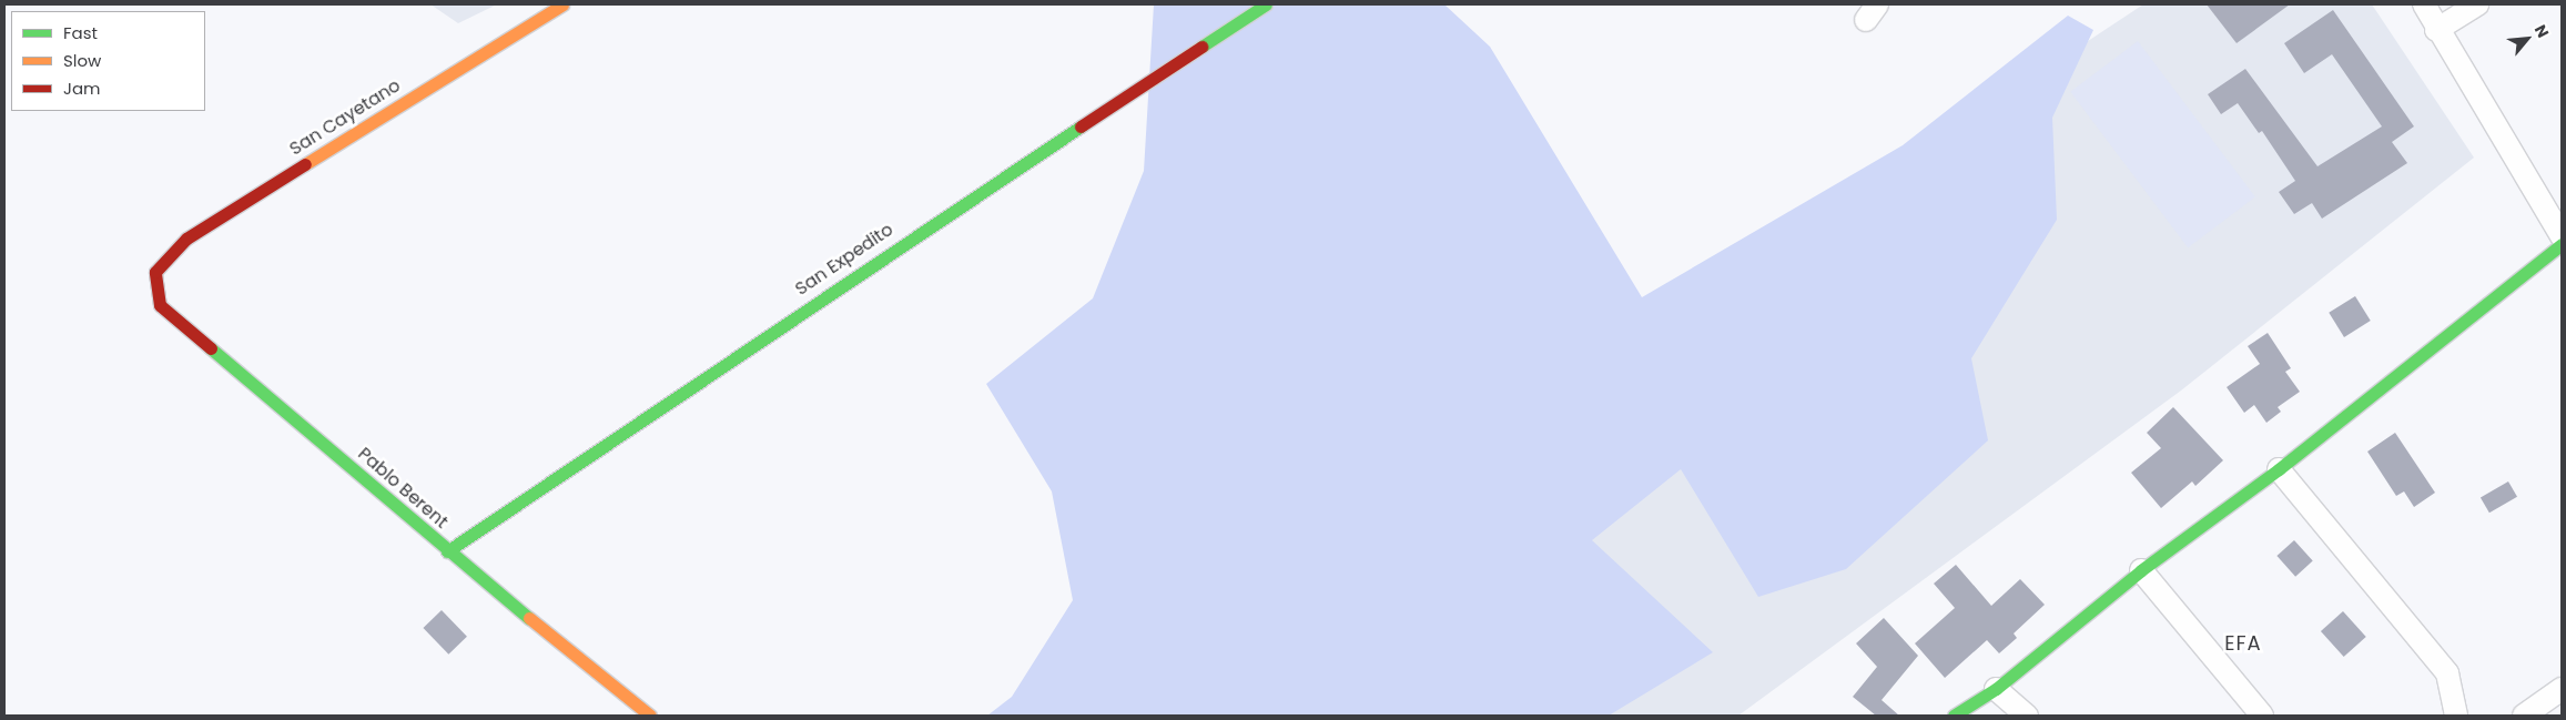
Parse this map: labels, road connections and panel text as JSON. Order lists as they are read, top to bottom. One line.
{"streets":{"street":["San Cayetano","San Expedito","Pablo Berent"]},"crossings":[["San Cayetano","Pablo Berent"],["San Expedito","Pablo Berent"]],"districts":["EFA"],"legend":["Fast","Slow","Jam"],"north":"top right"}
